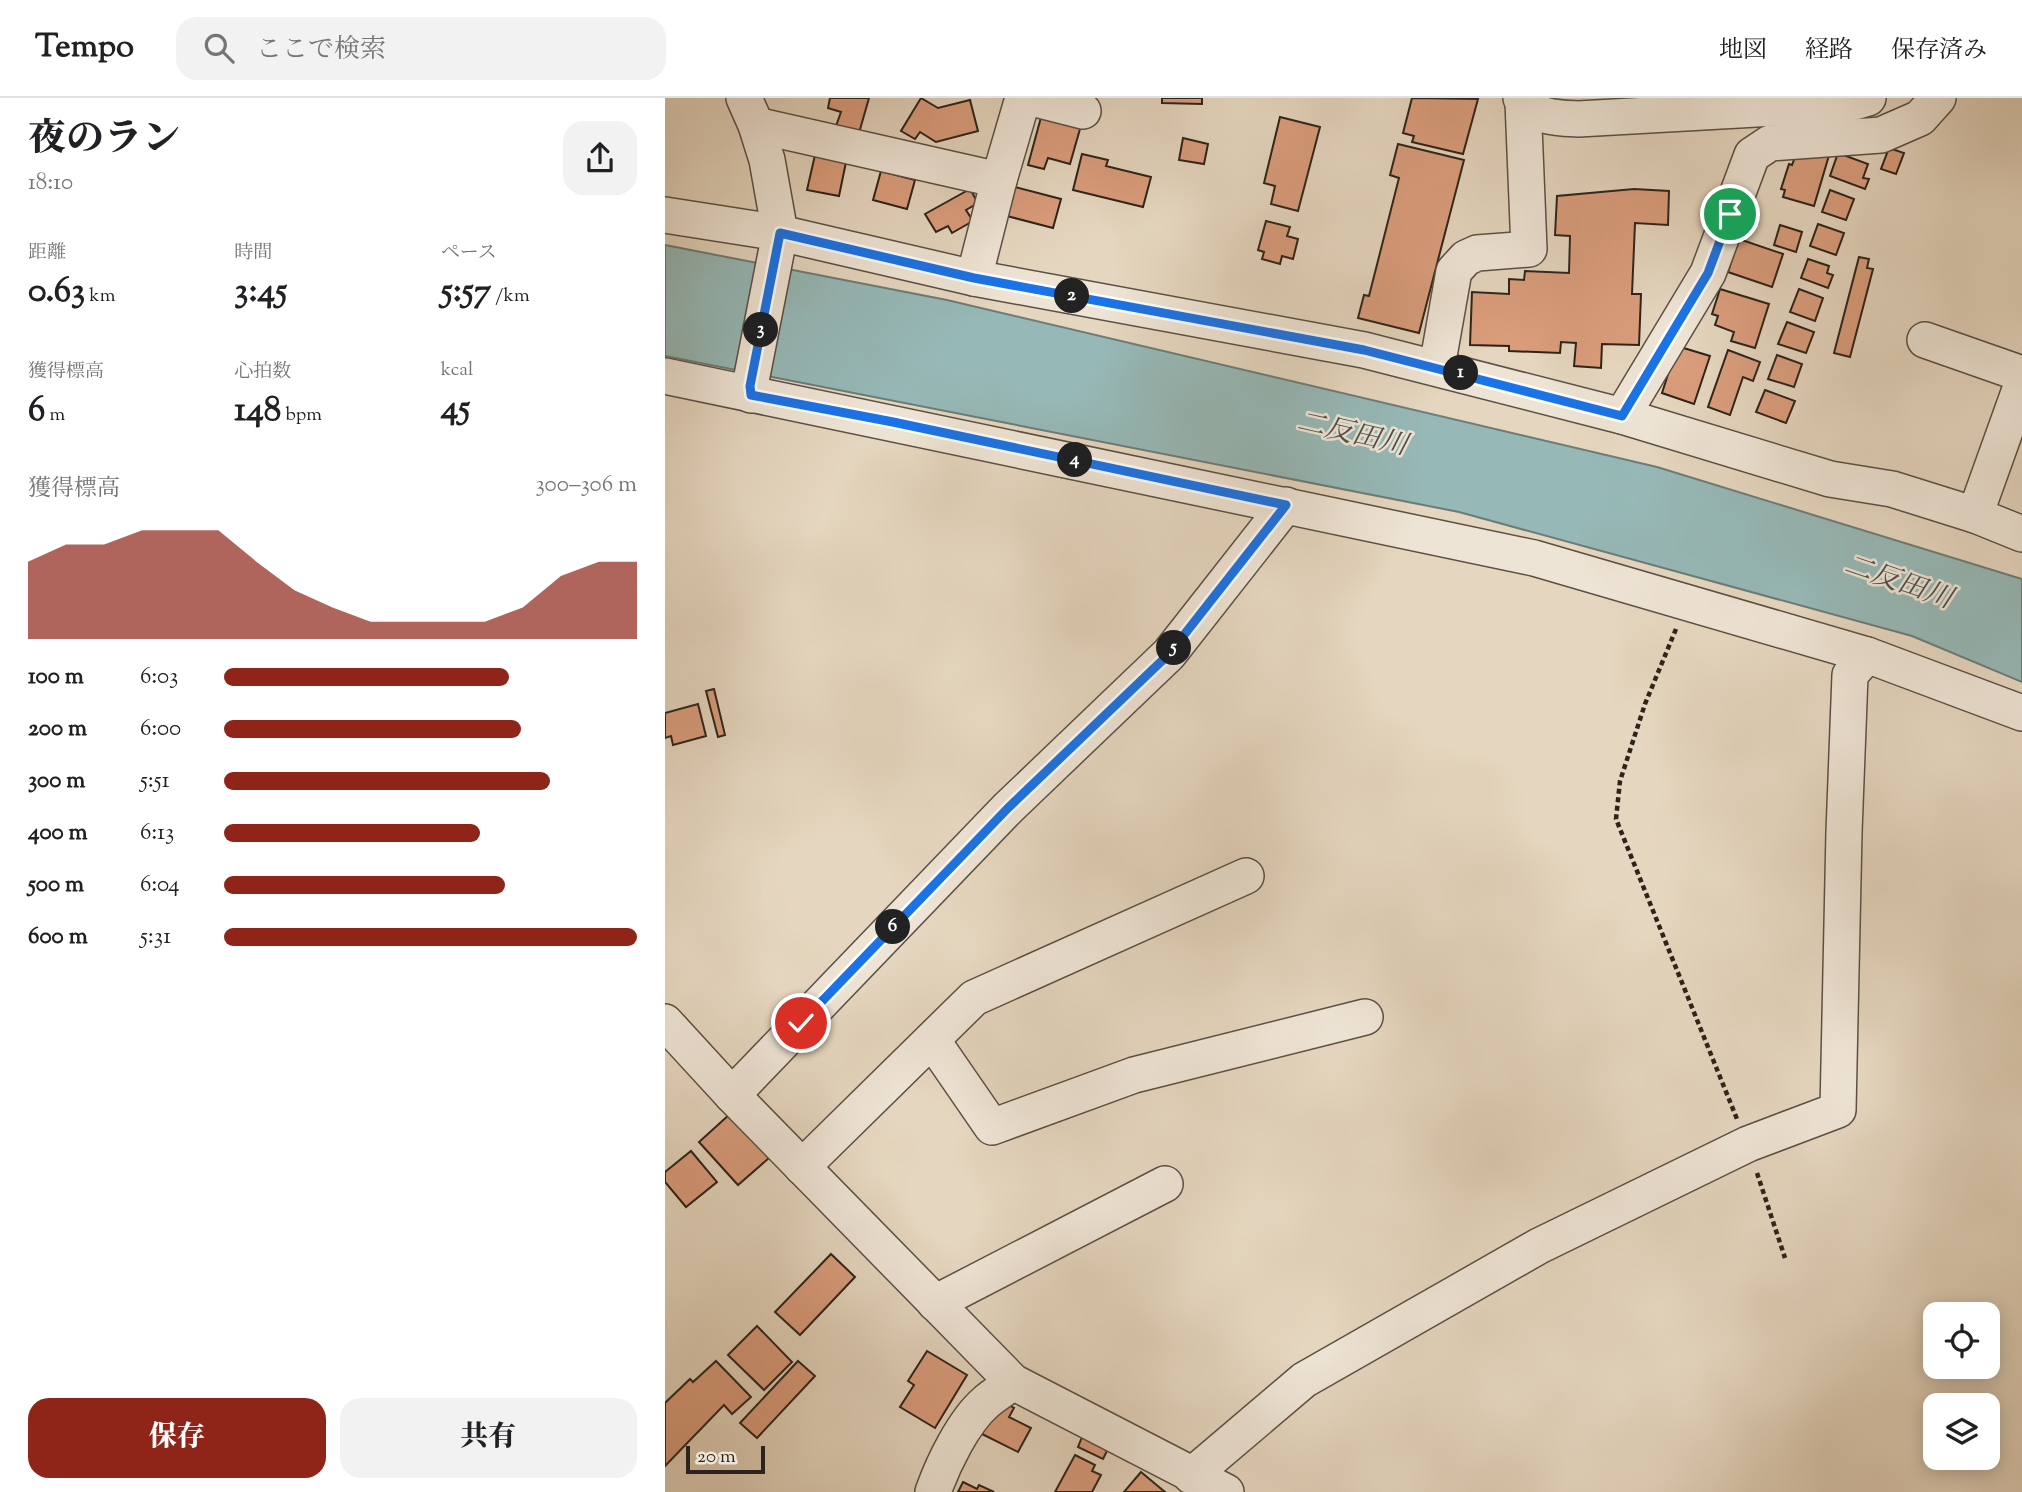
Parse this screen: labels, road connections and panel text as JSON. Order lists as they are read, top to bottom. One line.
{"water":["二反田川"],"scale_bar":"20 m","page":{"header":"Tempo","search":"ここで検索","nav":["地図","経路","保存済み"],"heading":["夜のラン","18:10"],"stats":[["距離","0.63 km"],["時間","3:45"],["ペース","5:57 /km"],["獲得標高","6 m"],["心拍数","148 bpm"],["kcal","45"]],"pins":["2","3","1","4","5","6"],"chart":["獲得標高","300–306 m"],"list":[{"name":"100 m","note":"6:03"},{"name":"200 m","note":"6:00"},{"name":"300 m","note":"5:51"},{"name":"400 m","note":"6:13"},{"name":"500 m","note":"6:04"},{"name":"600 m","note":"5:31"}],"buttons":["保存","共有"],"scale":"20 m"}}
